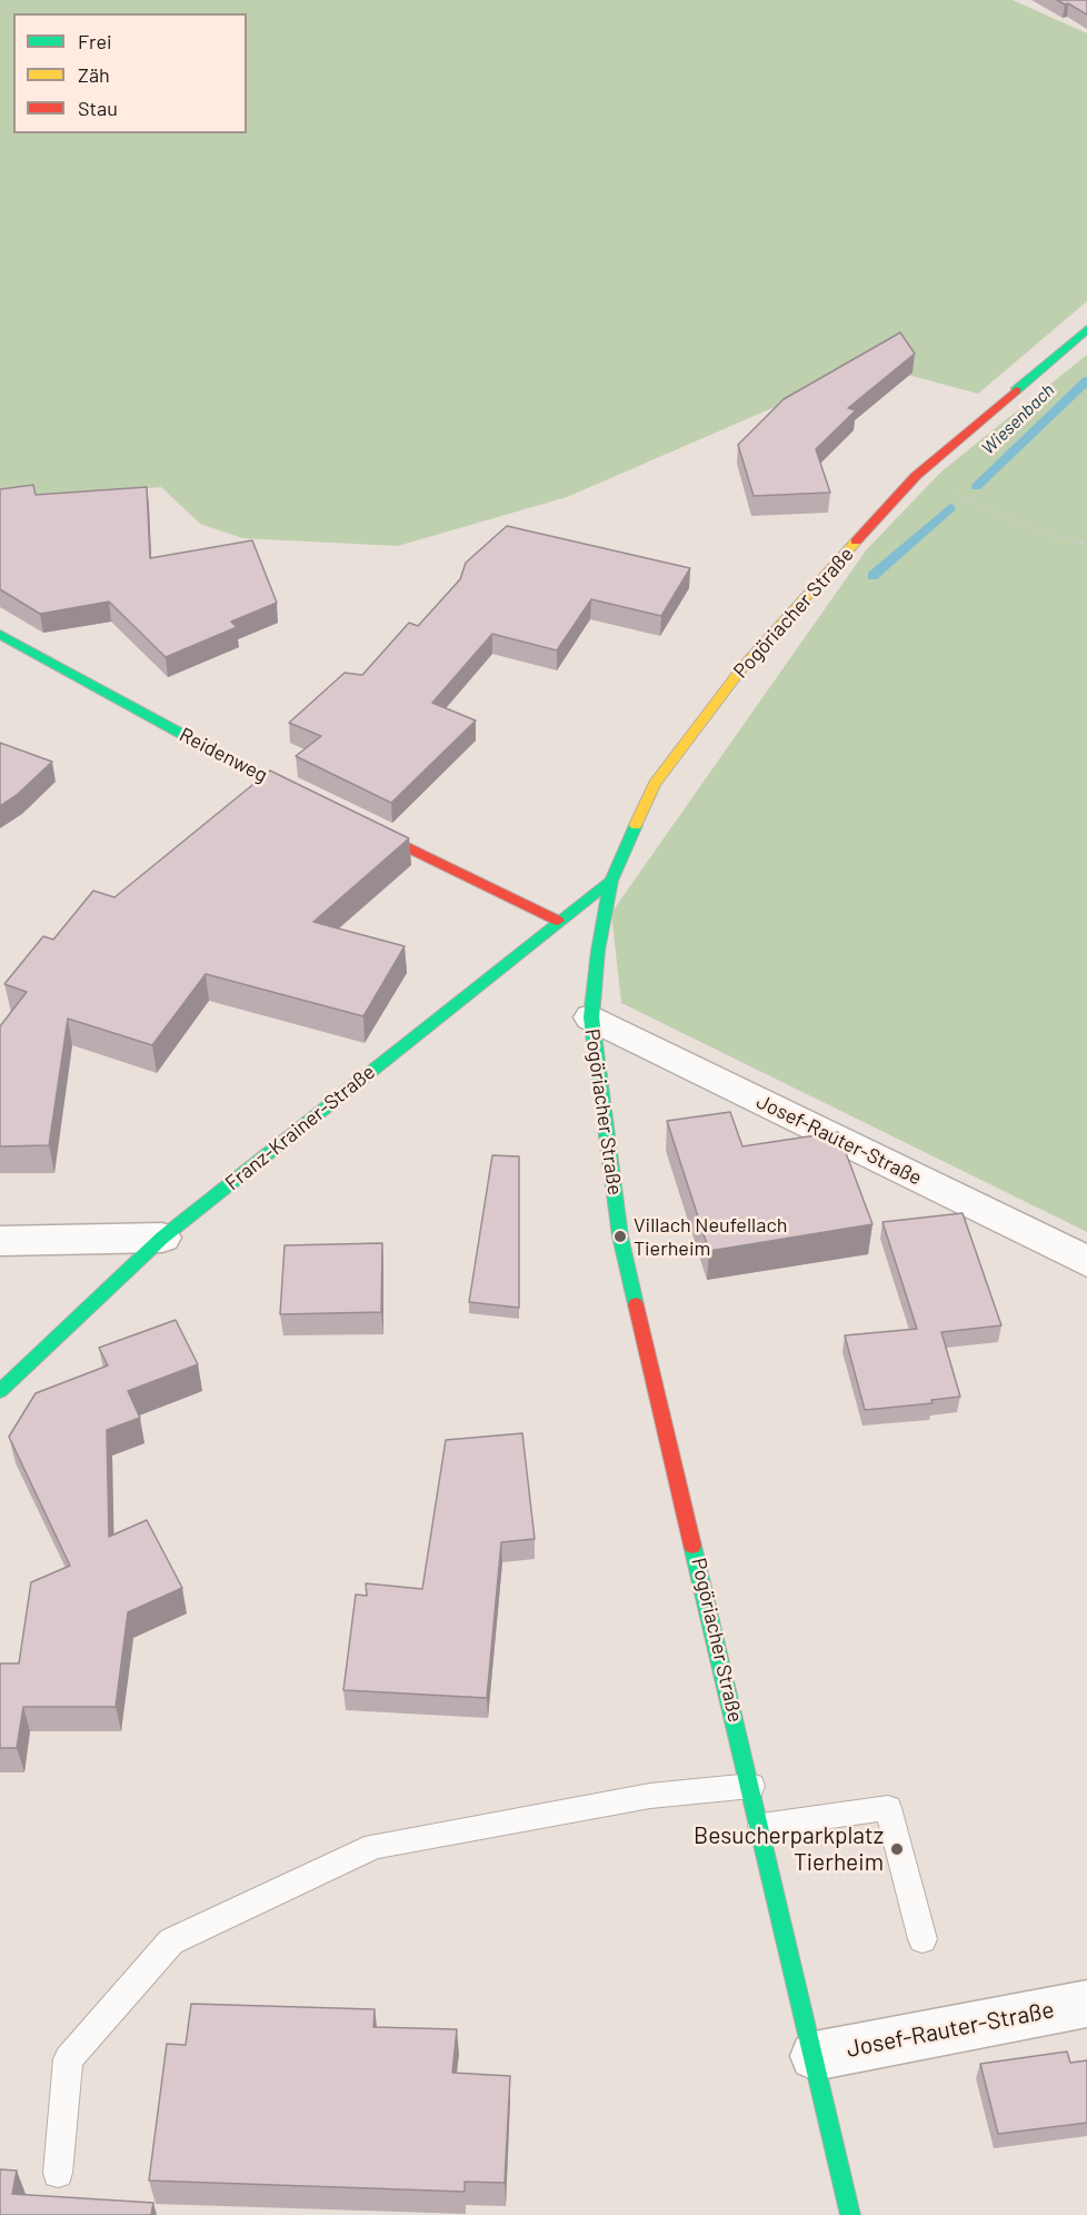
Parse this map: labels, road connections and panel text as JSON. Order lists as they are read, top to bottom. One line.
{"streets":{"street":["Pogöriacher Straße","Reidenweg","Franz-Krainer-Straße","Josef-Rauter-Straße"]},"crossings":[["Pogöriacher Straße","Franz-Krainer-Straße"],["Pogöriacher Straße","Josef-Rauter-Straße"]],"water":["Wiesenbach"],"places":["Villach Neufellach Tierheim","Besucherparkplatz Tierheim"],"legend":["Frei","Zäh","Stau"]}
